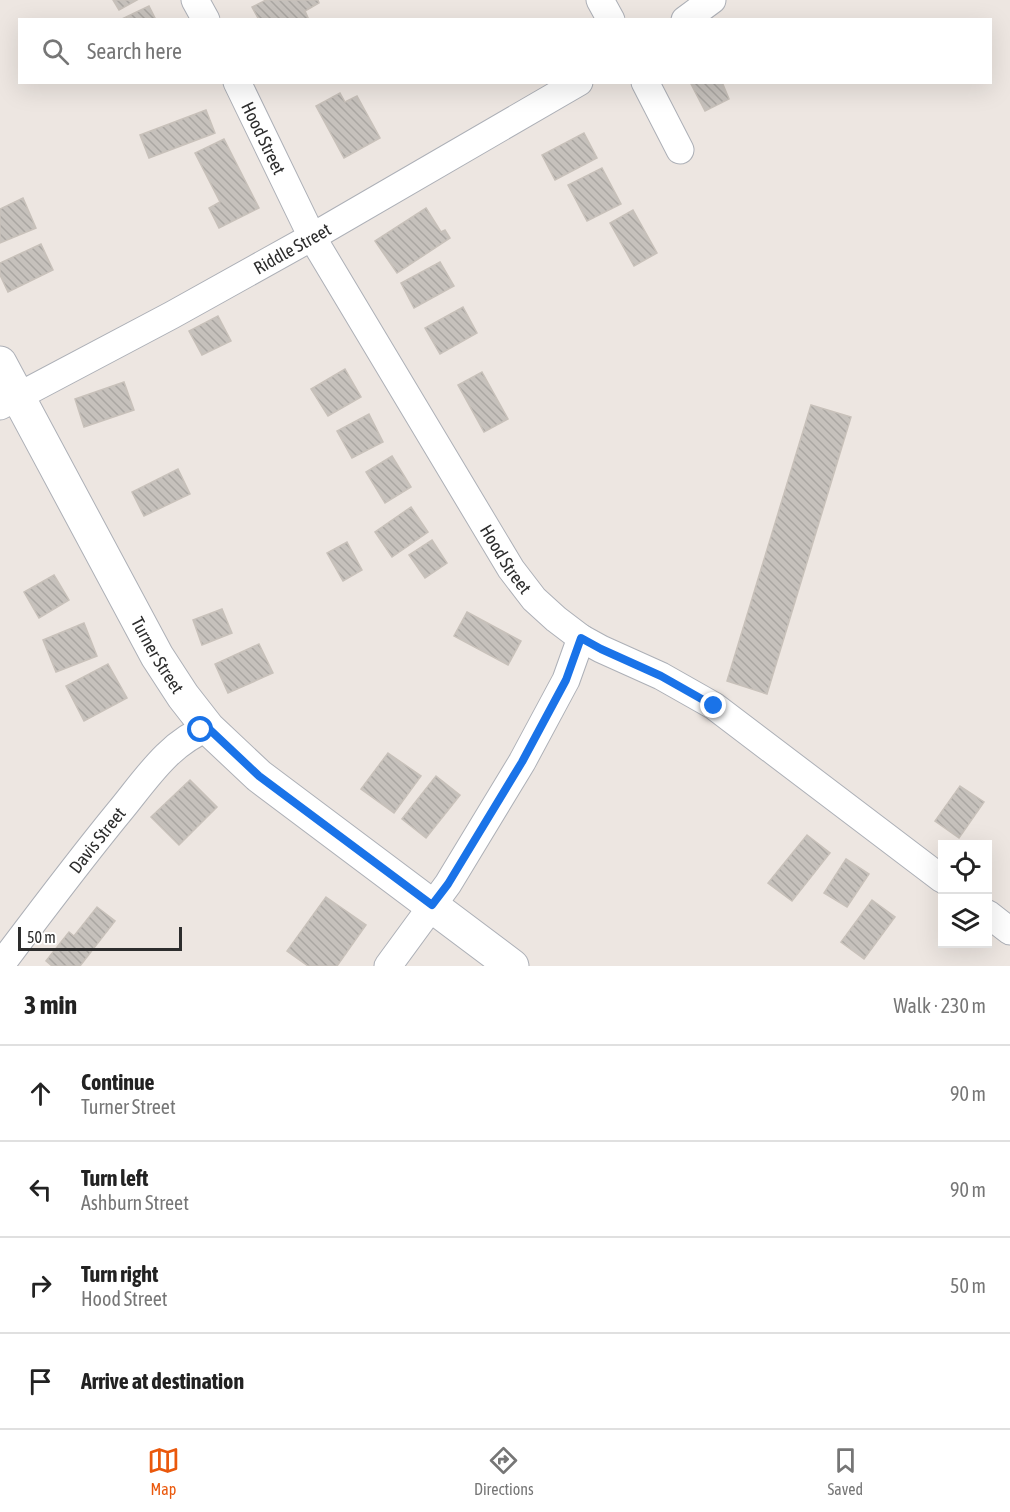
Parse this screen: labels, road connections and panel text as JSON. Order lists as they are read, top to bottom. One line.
{"streets":{"street":["Hood Street","Riddle Street","Turner Street","Davis Street"]},"crossings":[["Hood Street","Riddle Street"],["Riddle Street","Turner Street"],["Turner Street","Davis Street"]],"scale_bar":"50 m","page":{"search":"Search here","scale":"50 m","heading":["3 min","Walk · 230 m"],"list":[["Continue","Turner Street","90 m"],["Turn left","Ashburn Street","90 m"],["Turn right","Hood Street","50 m"],"Arrive at destination"],"nav":["Map","Directions","Saved"]}}
